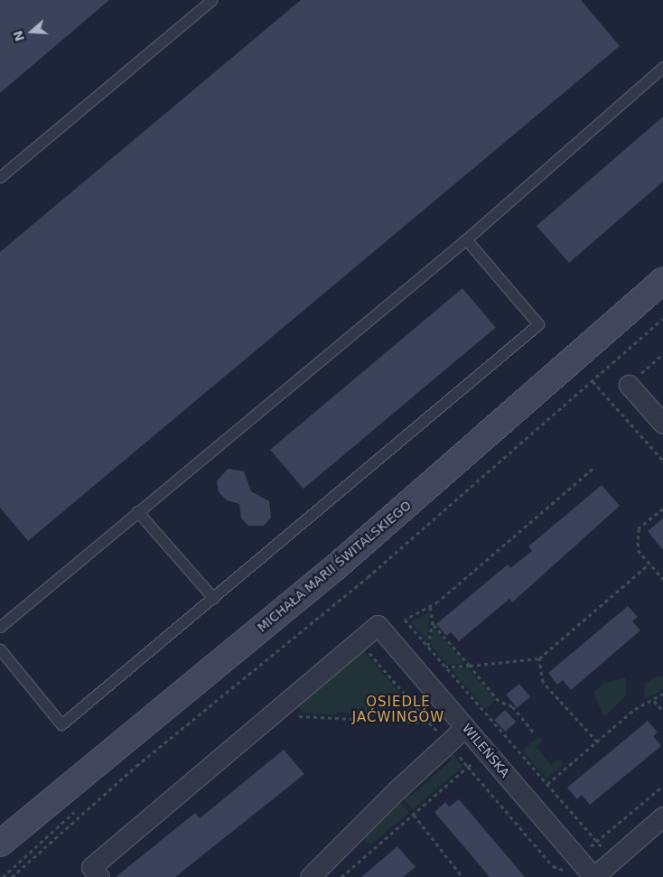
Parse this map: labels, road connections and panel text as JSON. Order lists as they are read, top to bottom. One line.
{"streets":{"main road":["MICHAŁA MARII ŚWITALSKIEGO"],"street":["WILEŃSKA"]},"districts":["OSIEDLE JAĆWINGÓW"],"north":"left"}
